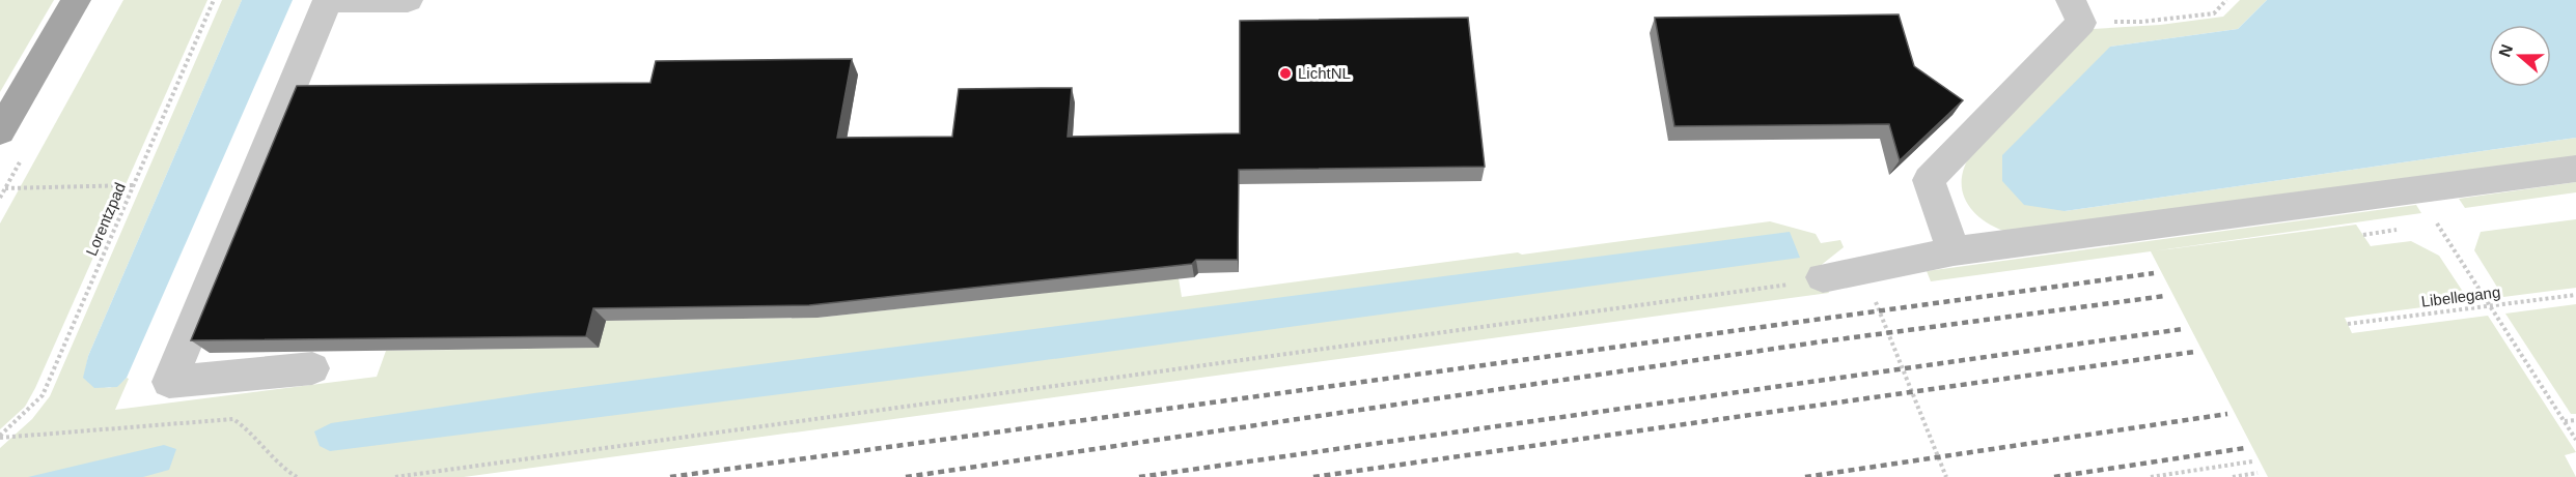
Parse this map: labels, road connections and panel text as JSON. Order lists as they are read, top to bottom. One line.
{"streets":{"path":["Lorentzpad","Libellegang"]},"places":["LichtNL"],"north":"left"}
